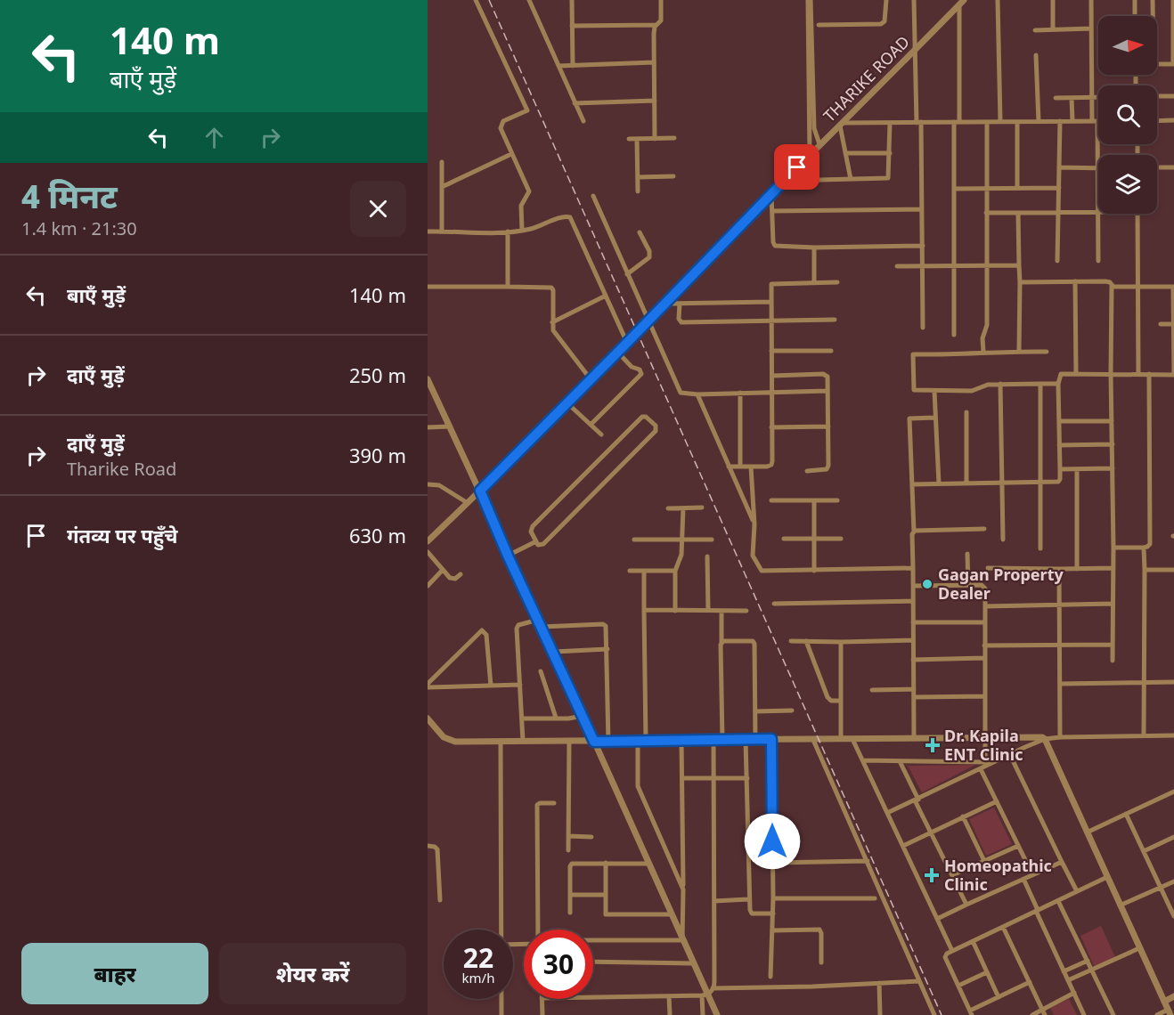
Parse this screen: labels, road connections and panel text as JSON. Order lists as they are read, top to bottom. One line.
{"streets":{"street":["THARIKE ROAD"]},"places":{"other":["Gagan Property Dealer"],"health":["Dr. Kapila ENT Clinic","Homeopathic Clinic"]},"north":"right","page":{"turn":["140 m","बाएँ मुड़ें"],"heading":["4 मिनट","1.4 km · 21:30"],"list":[{"name":"बाएँ मुड़ें","value":"140 m"},{"name":"दाएँ मुड़ें","value":"250 m"},{"name":"दाएँ मुड़ें","note":"Tharike Road","value":"390 m"},{"name":"गंतव्य पर पहुँचे","value":"630 m"}],"speed":"22 km/h","limit":"30","buttons":["बाहर","शेयर करें"]}}
